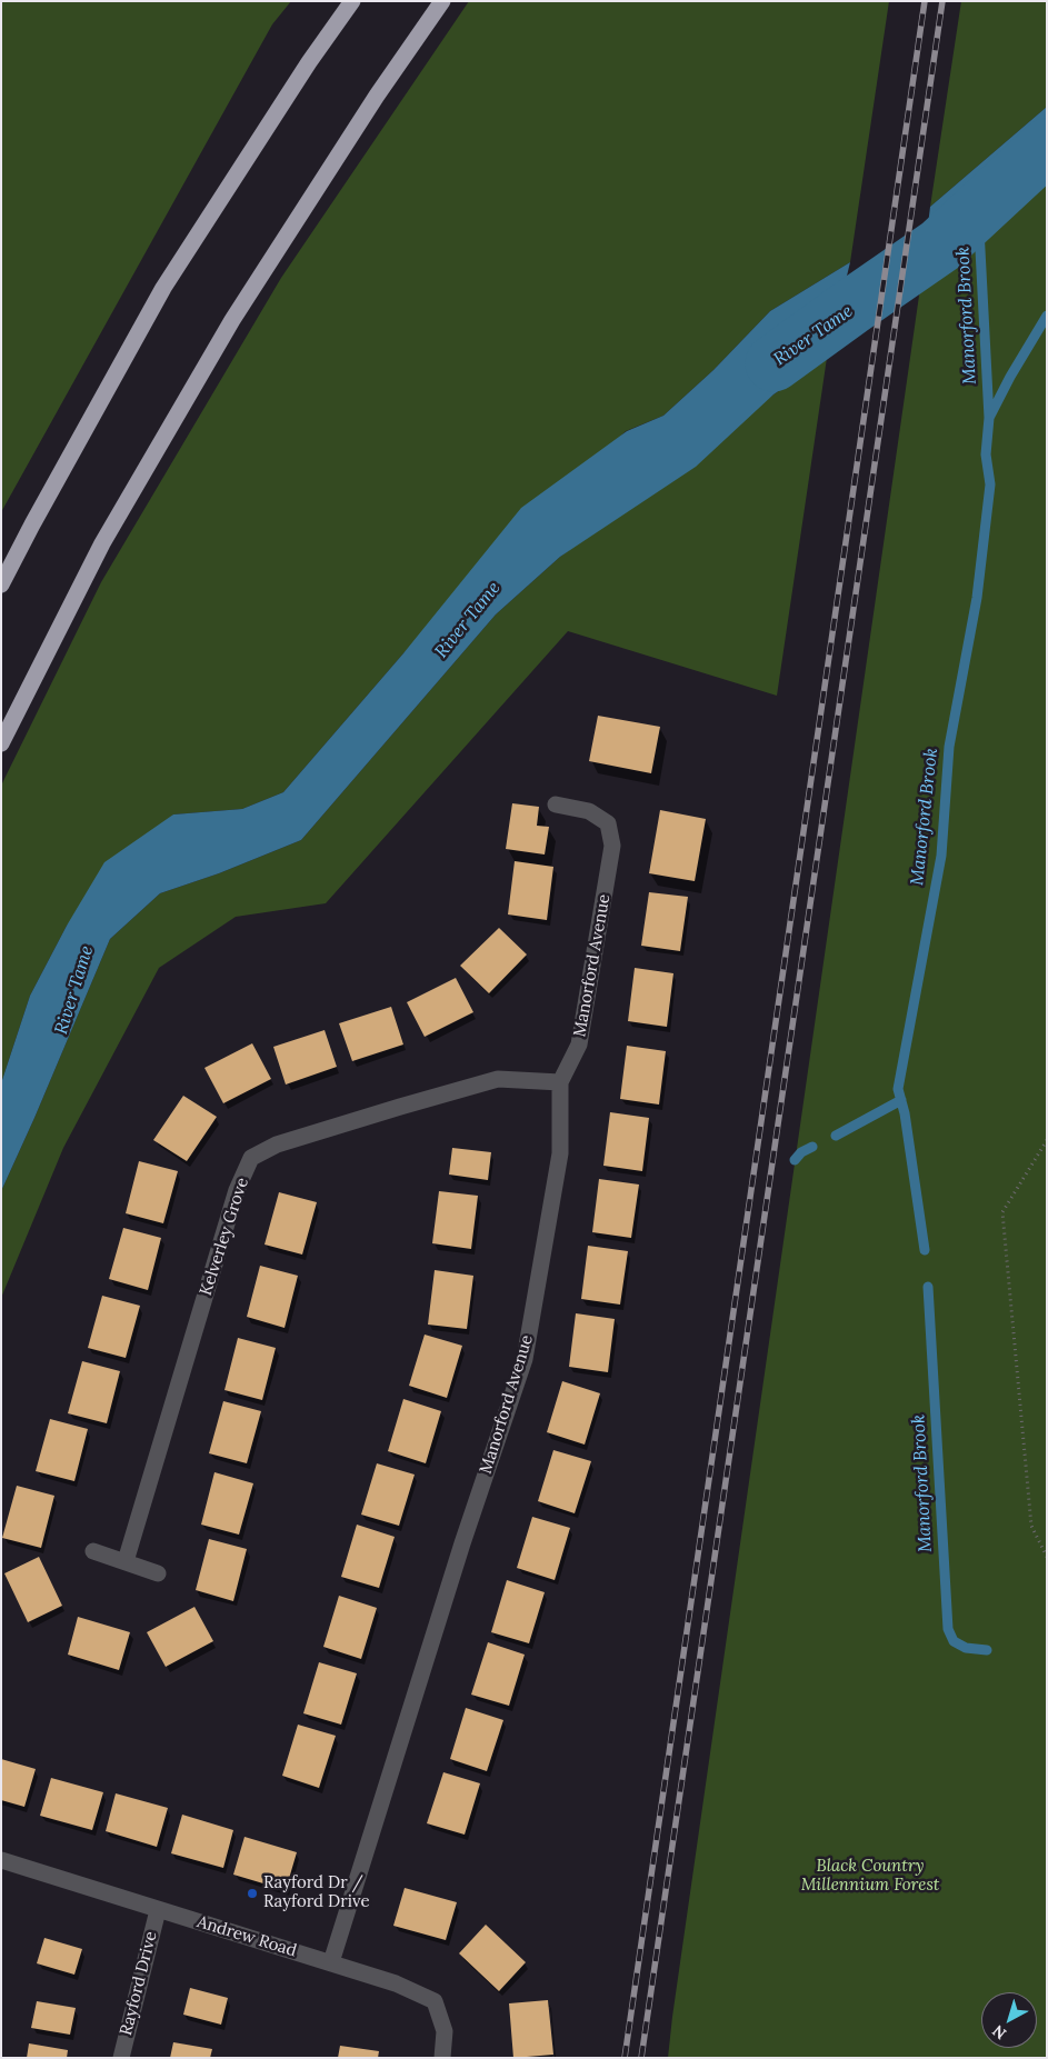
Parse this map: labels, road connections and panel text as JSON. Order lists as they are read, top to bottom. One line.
{"streets":{"street":["Manorford Avenue","Kelverley Grove","Andrew Road","Rayford Drive"]},"crossings":[["Manorford Avenue","Kelverley Grove"],["Manorford Avenue","Andrew Road"],["Andrew Road","Rayford Drive"]],"water":["Manorford Brook","River Tame"],"parks":["Black Country Millennium Forest"],"places":["Rayford Dr / Rayford Drive"],"north":"bottom left"}
